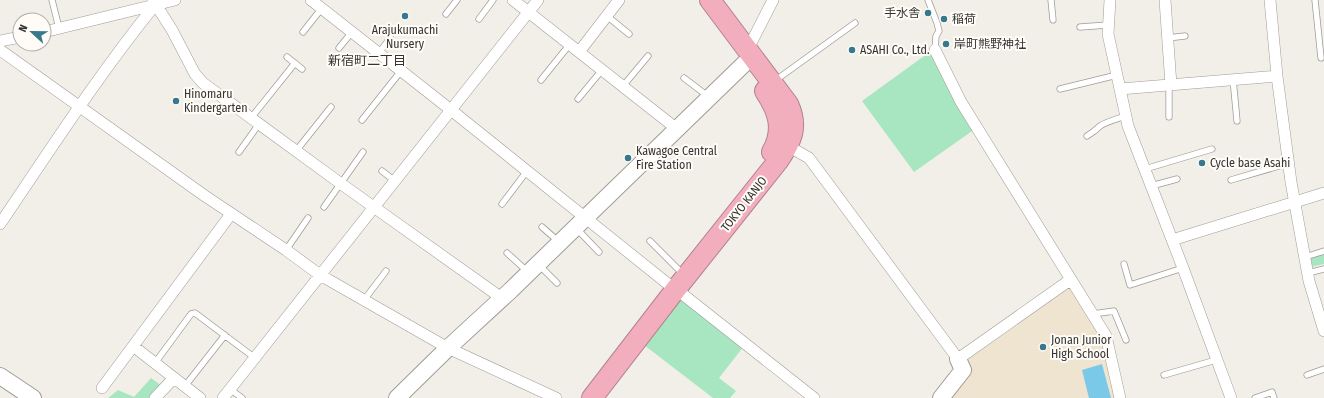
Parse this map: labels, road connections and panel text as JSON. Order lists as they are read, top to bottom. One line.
{"streets":{"highway":["TOKYO KANJO"]},"districts":["新宿町二丁目"],"places":["手水舎","Arajukumachi Nursery","稲荷","岸町熊野神社","ASAHI Co., Ltd.","Hinomaru Kindergarten","Kawagoe Central Fire Station","Cycle base Asahi","Jonan Junior High School"],"north":"left"}
